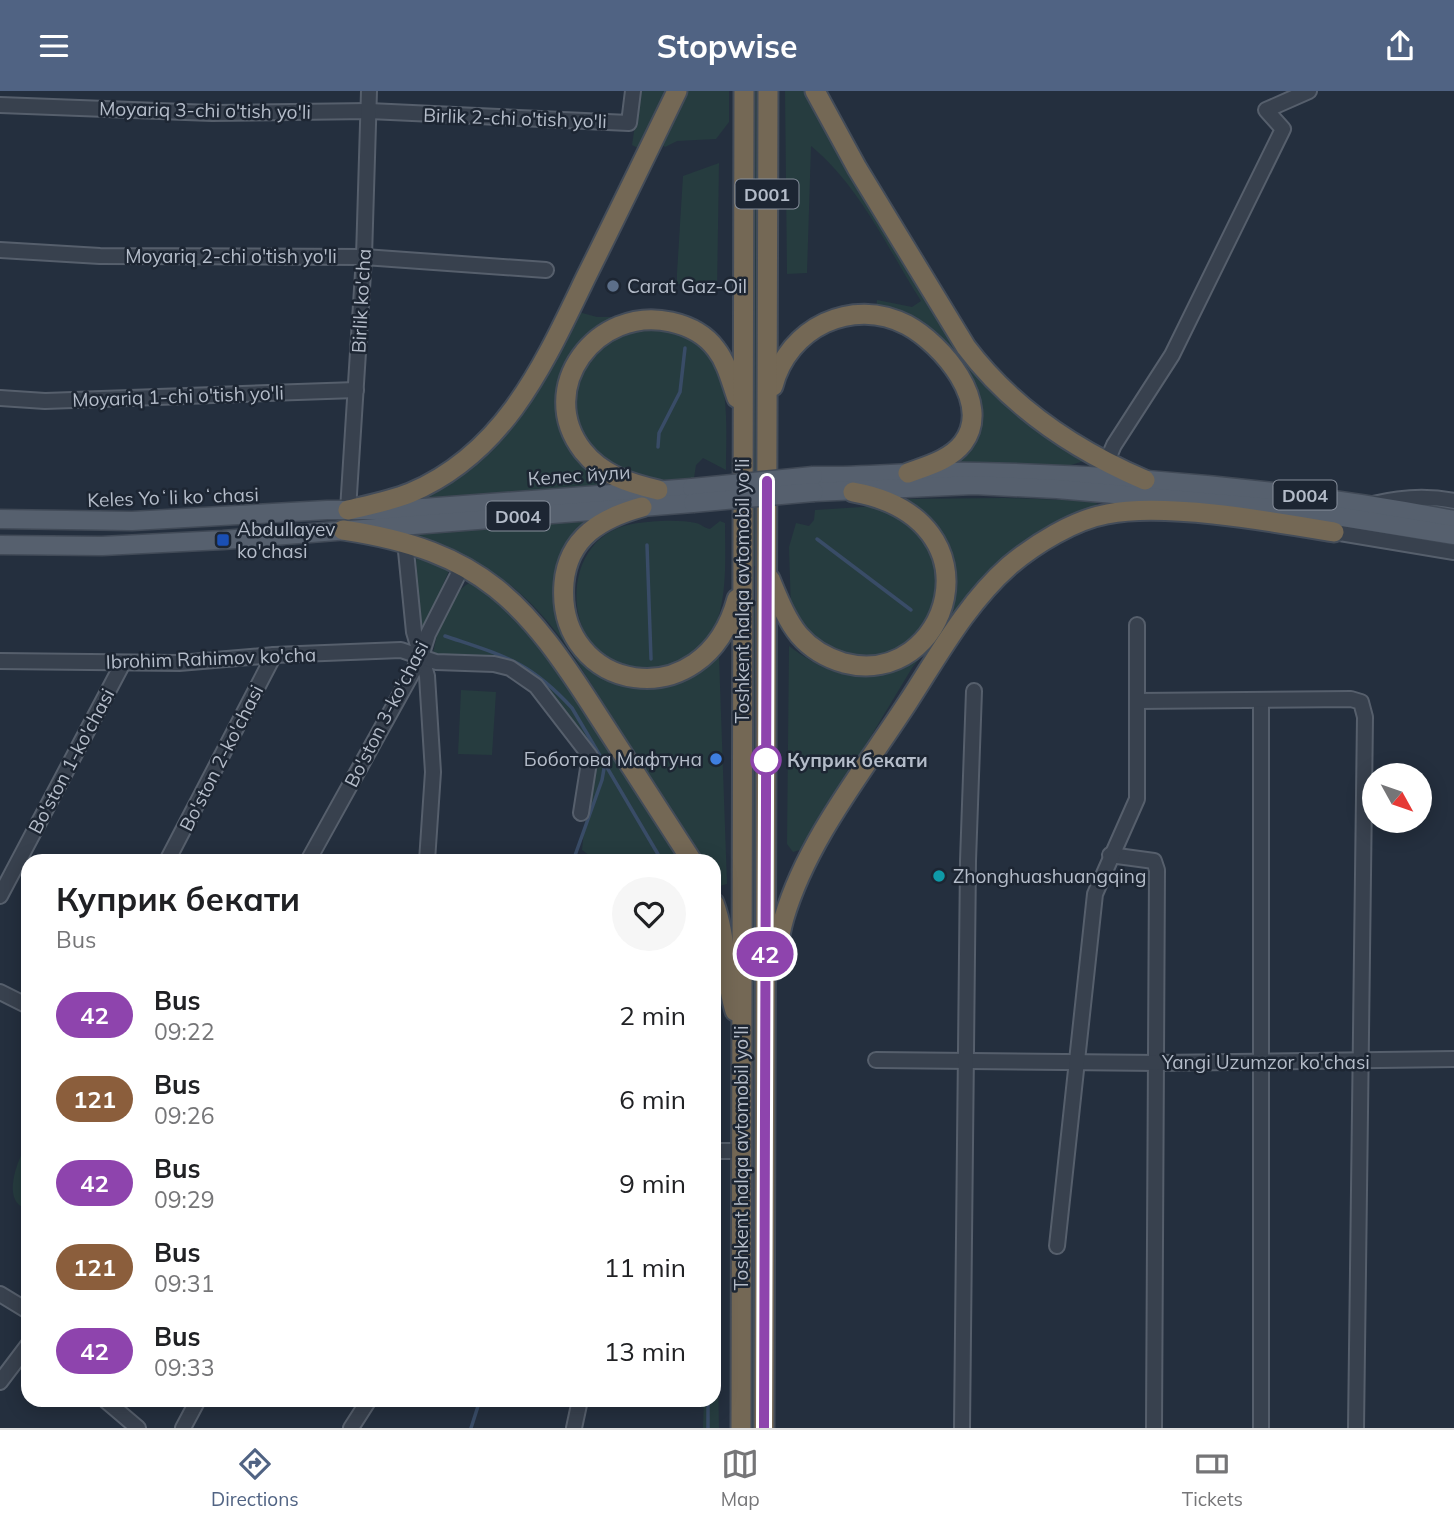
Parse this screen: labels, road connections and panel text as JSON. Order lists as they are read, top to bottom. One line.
{"streets":{"highway":["D001","Toshkent halqa avtomobil yo'li"],"main road":["Келес йули","D004","Keles Yoʻli koʻchasi"],"street":["Moyariq 3-chi o'tish yo'li","Birlik 2-chi o'tish yo'li","Moyariq 2-chi o'tish yo'li","Birlik ko'cha","Moyariq 1-chi o'tish yo'li","Ibrohim Rahimov ko'cha","Bo'ston 3-ko'chasi","Bo'ston 2-ko'chasi","Bo'ston 1-ko'chasi","Yangi Uzumzor ko'chasi"]},"crossings":[["Moyariq 3-chi o'tish yo'li","Birlik 2-chi o'tish yo'li"],["Moyariq 3-chi o'tish yo'li","Birlik ko'cha"],["Birlik 2-chi o'tish yo'li","Birlik ko'cha"],["Moyariq 2-chi o'tish yo'li","Birlik ko'cha"],["Birlik ko'cha","Moyariq 1-chi o'tish yo'li"],["Birlik ko'cha","Келес йули"],["Birlik ko'cha","Keles Yoʻli koʻchasi"],["Келес йули","D004"],["Келес йули","Keles Yoʻli koʻchasi"],["Ibrohim Rahimov ko'cha","Bo'ston 3-ko'chasi"],["Ibrohim Rahimov ko'cha","Bo'ston 2-ko'chasi"],["Ibrohim Rahimov ko'cha","Bo'ston 1-ko'chasi"]],"places":{"other":["Carat Gaz-Oil","Боботова Мафтуна","Куприк бекати","Zhonghuashuangqing"],"transit":["Abdullayev ko'chasi"]},"lines":["bus line 42"],"north":"bottom right","page":{"header":"Stopwise","on_map":"42","heading":["Куприк бекати","Bus"],"list":[{"mark":"42","name":"Bus","note":"09:22","value":"2 min"},{"mark":"121","name":"Bus","note":"09:26","value":"6 min"},{"mark":"42","name":"Bus","note":"09:29","value":"9 min"},{"mark":"121","name":"Bus","note":"09:31","value":"11 min"},{"mark":"42","name":"Bus","note":"09:33","value":"13 min"}],"tabs":["Directions","Map","Tickets"]}}
